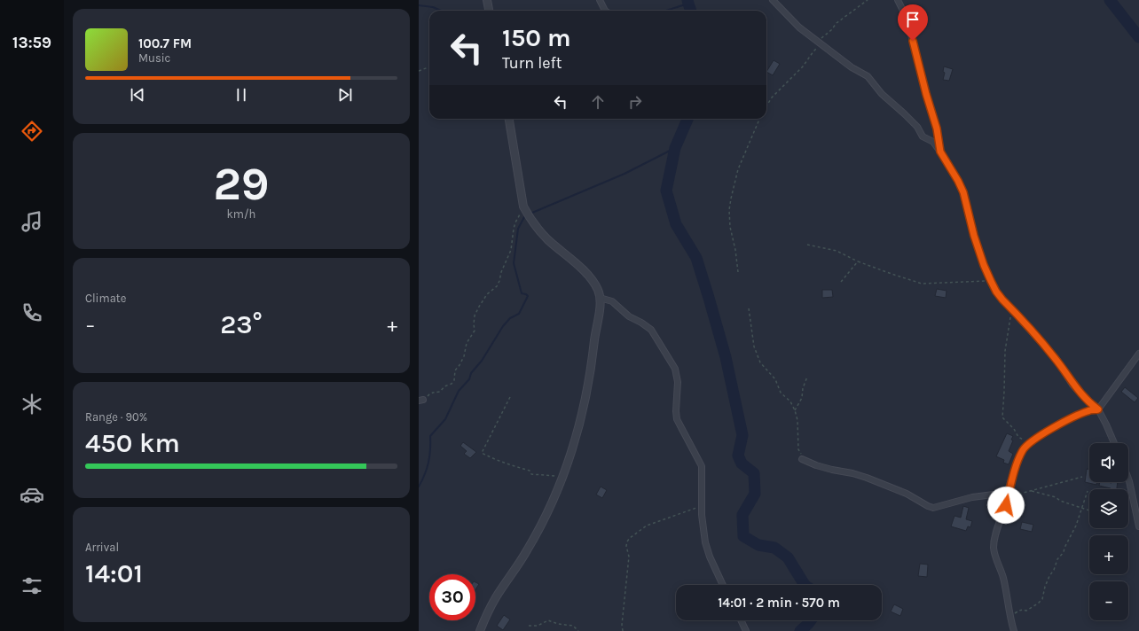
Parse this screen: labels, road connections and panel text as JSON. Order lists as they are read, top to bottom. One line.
{"page":{"tabs":"13:59","turn":["150 m","Turn left"],"song":["100.7 FM","Music"],"tile":[["29","km/h"],"Climate",["Range · 90%","450 km"],["Arrival","14:01"]],"heat":["−","23°","+"],"map_buttons":["+","−"],"limit":"30","trip":"14:01 · 2 min · 570 m"}}
